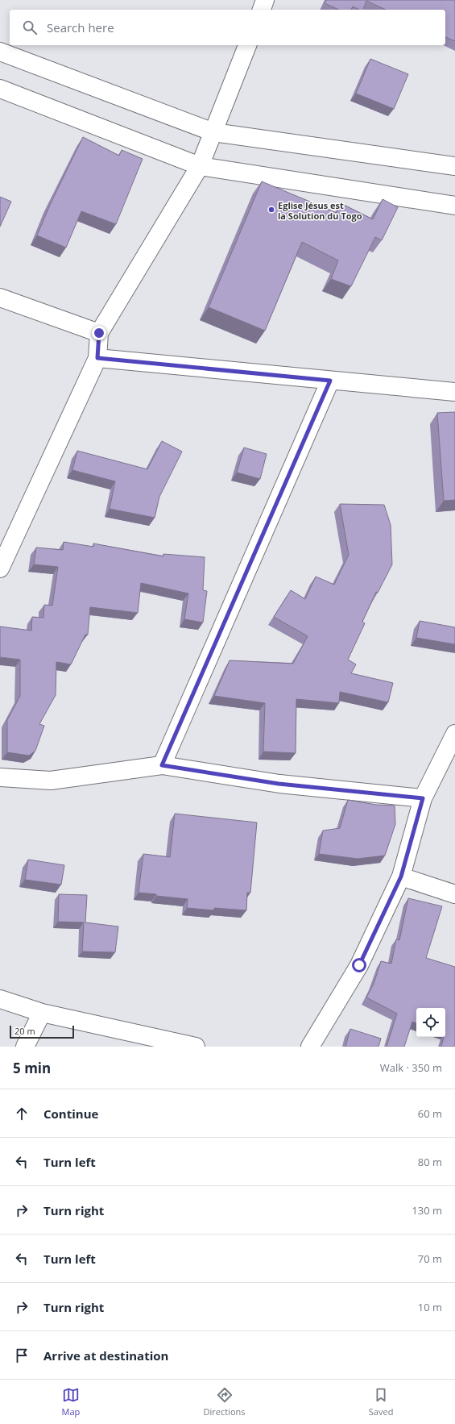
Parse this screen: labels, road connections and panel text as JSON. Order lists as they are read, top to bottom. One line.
{"places":["Eglise Jésus est la Solution du Togo"],"scale_bar":"20 m","page":{"search":"Search here","scale":"20 m","heading":["5 min","Walk · 350 m"],"list":[["Continue","60 m"],["Turn left","80 m"],["Turn right","130 m"],["Turn left","70 m"],["Turn right","10 m"],"Arrive at destination"],"nav":["Map","Directions","Saved"]}}
